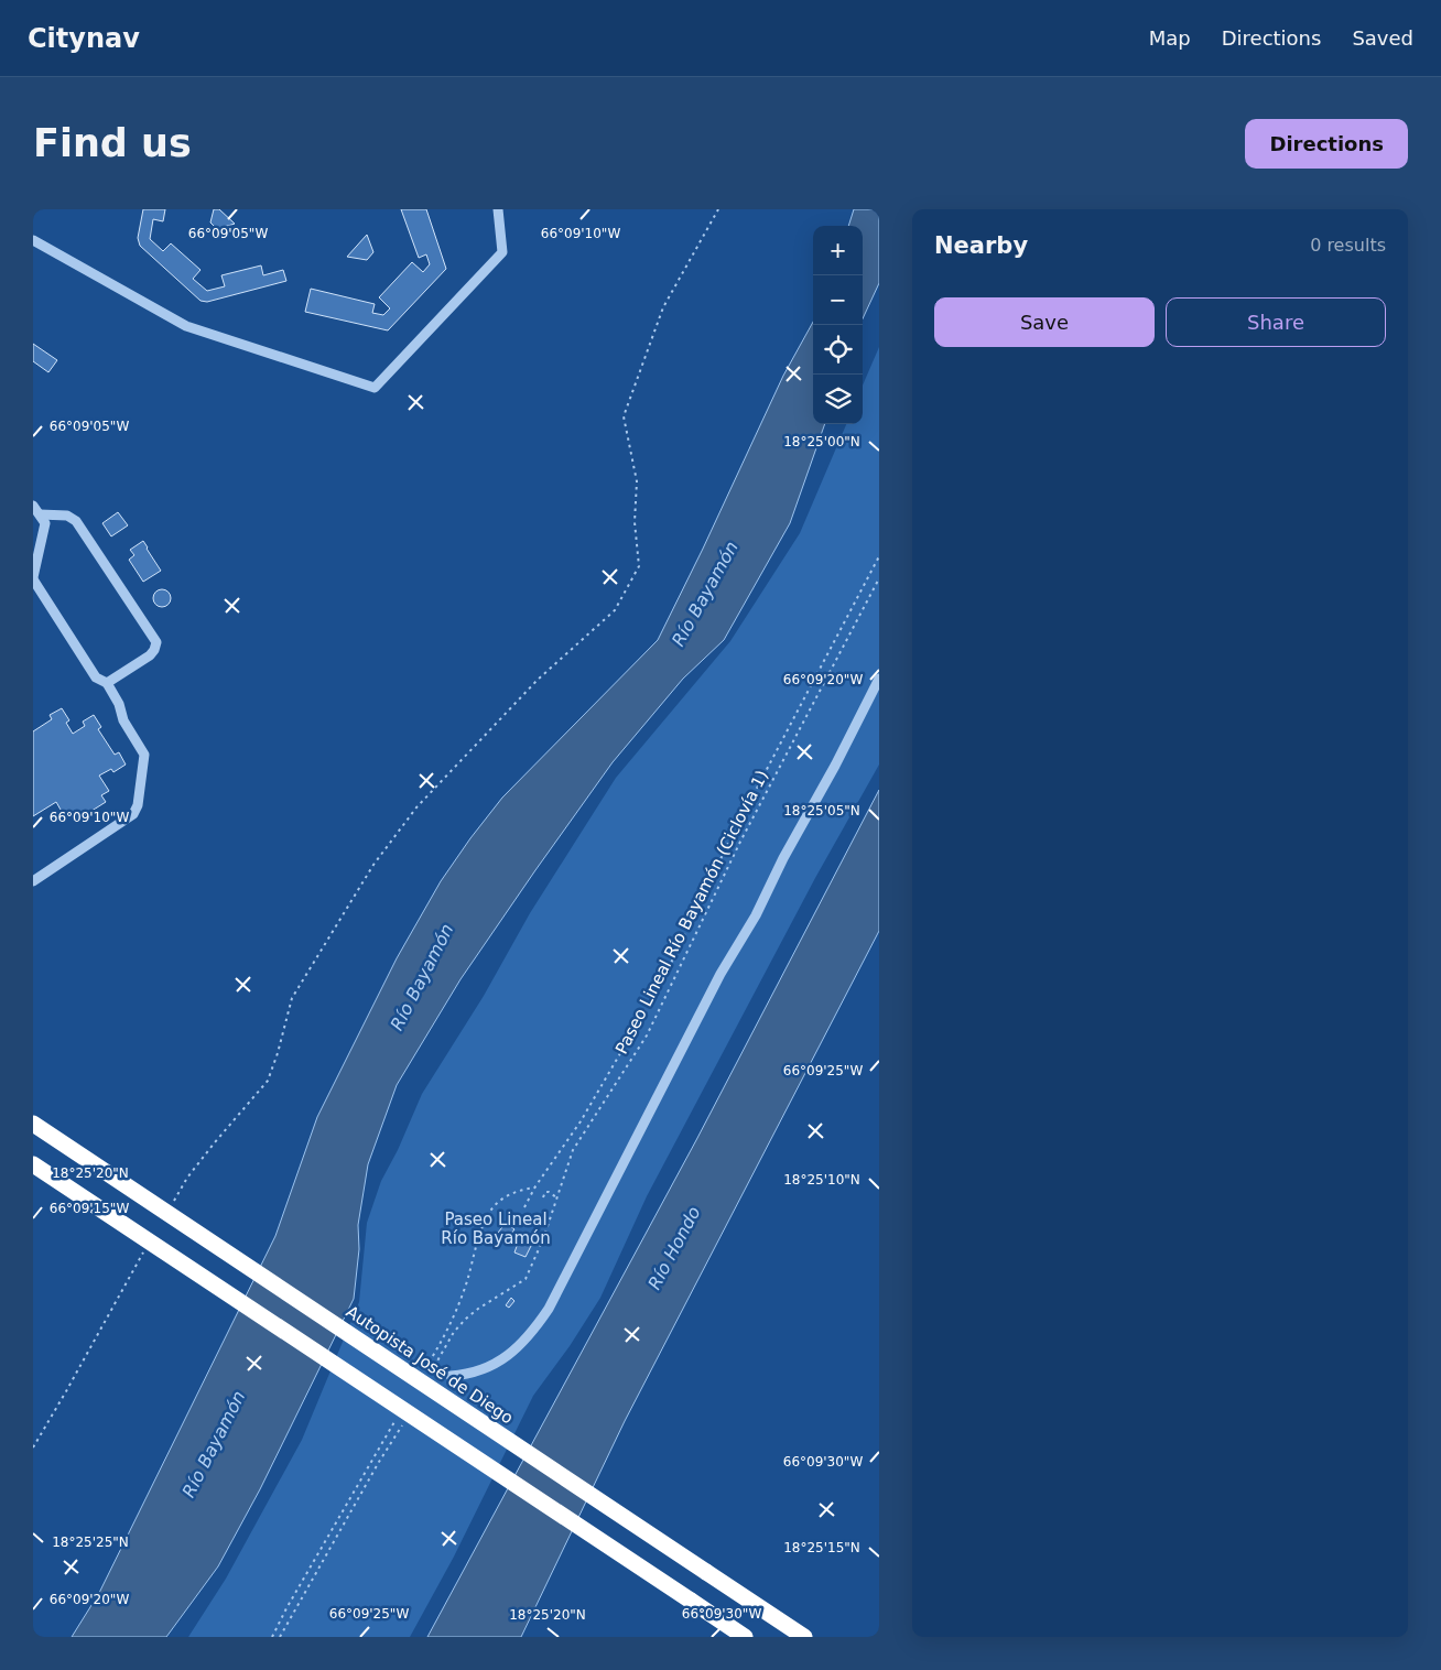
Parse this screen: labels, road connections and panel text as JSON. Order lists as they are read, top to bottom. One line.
{"streets":{"highway":["Autopista José de Diego"],"path":["Paseo Lineal Río Bayamón (Ciclovía 1)"]},"water":["Río Bayamón","Río Hondo"],"parks":["Paseo Lineal Río Bayamón"],"page":{"header":"Citynav","nav":["Map","Directions","Saved"],"buttons":["Directions",["Save","Share"]],"title":"Find us","heading":["Nearby","0 results"],"map_buttons":["+","−"]},"coordinates":["66°09'05\"W","66°09'10\"W","18°25'00\"N","66°09'20\"W","18°25'05\"N","66°09'25\"W","18°25'20\"N","18°25'10\"N","66°09'15\"W","66°09'30\"W","18°25'25\"N","18°25'15\"N"]}
